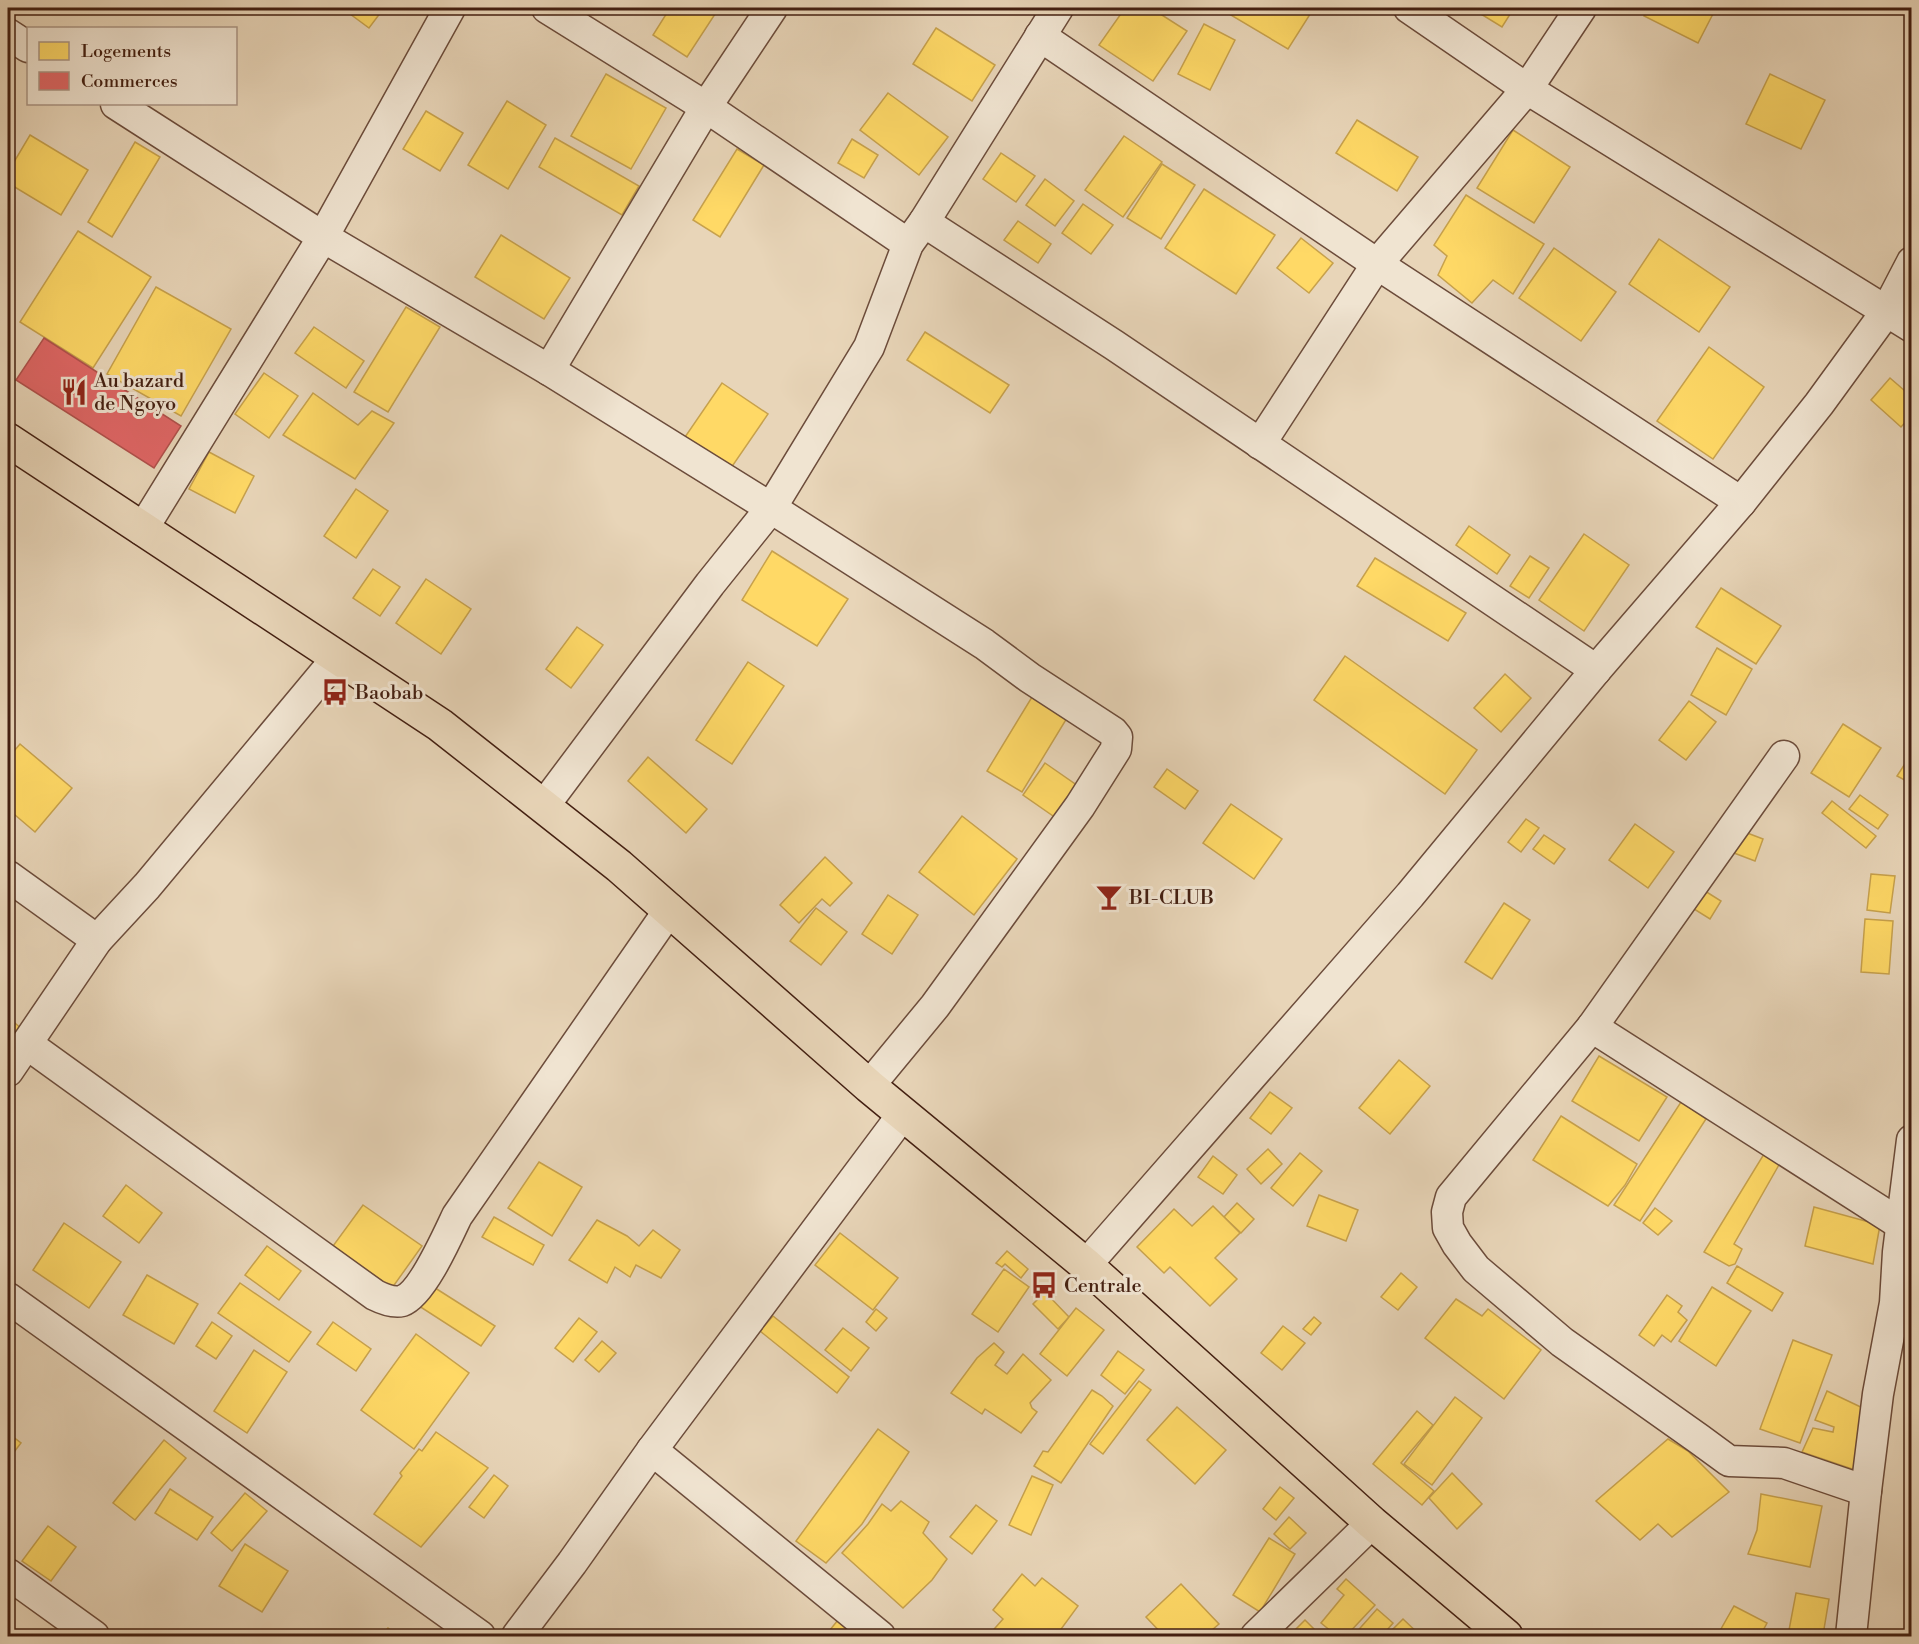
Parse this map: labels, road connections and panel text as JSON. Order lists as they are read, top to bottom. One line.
{"places":{"restaurant":["Au bazard de Ngoyo"],"bus stop":["Baobab","Centrale"],"bar":["BI-CLUB"]},"legend":["Logements","Commerces"]}
